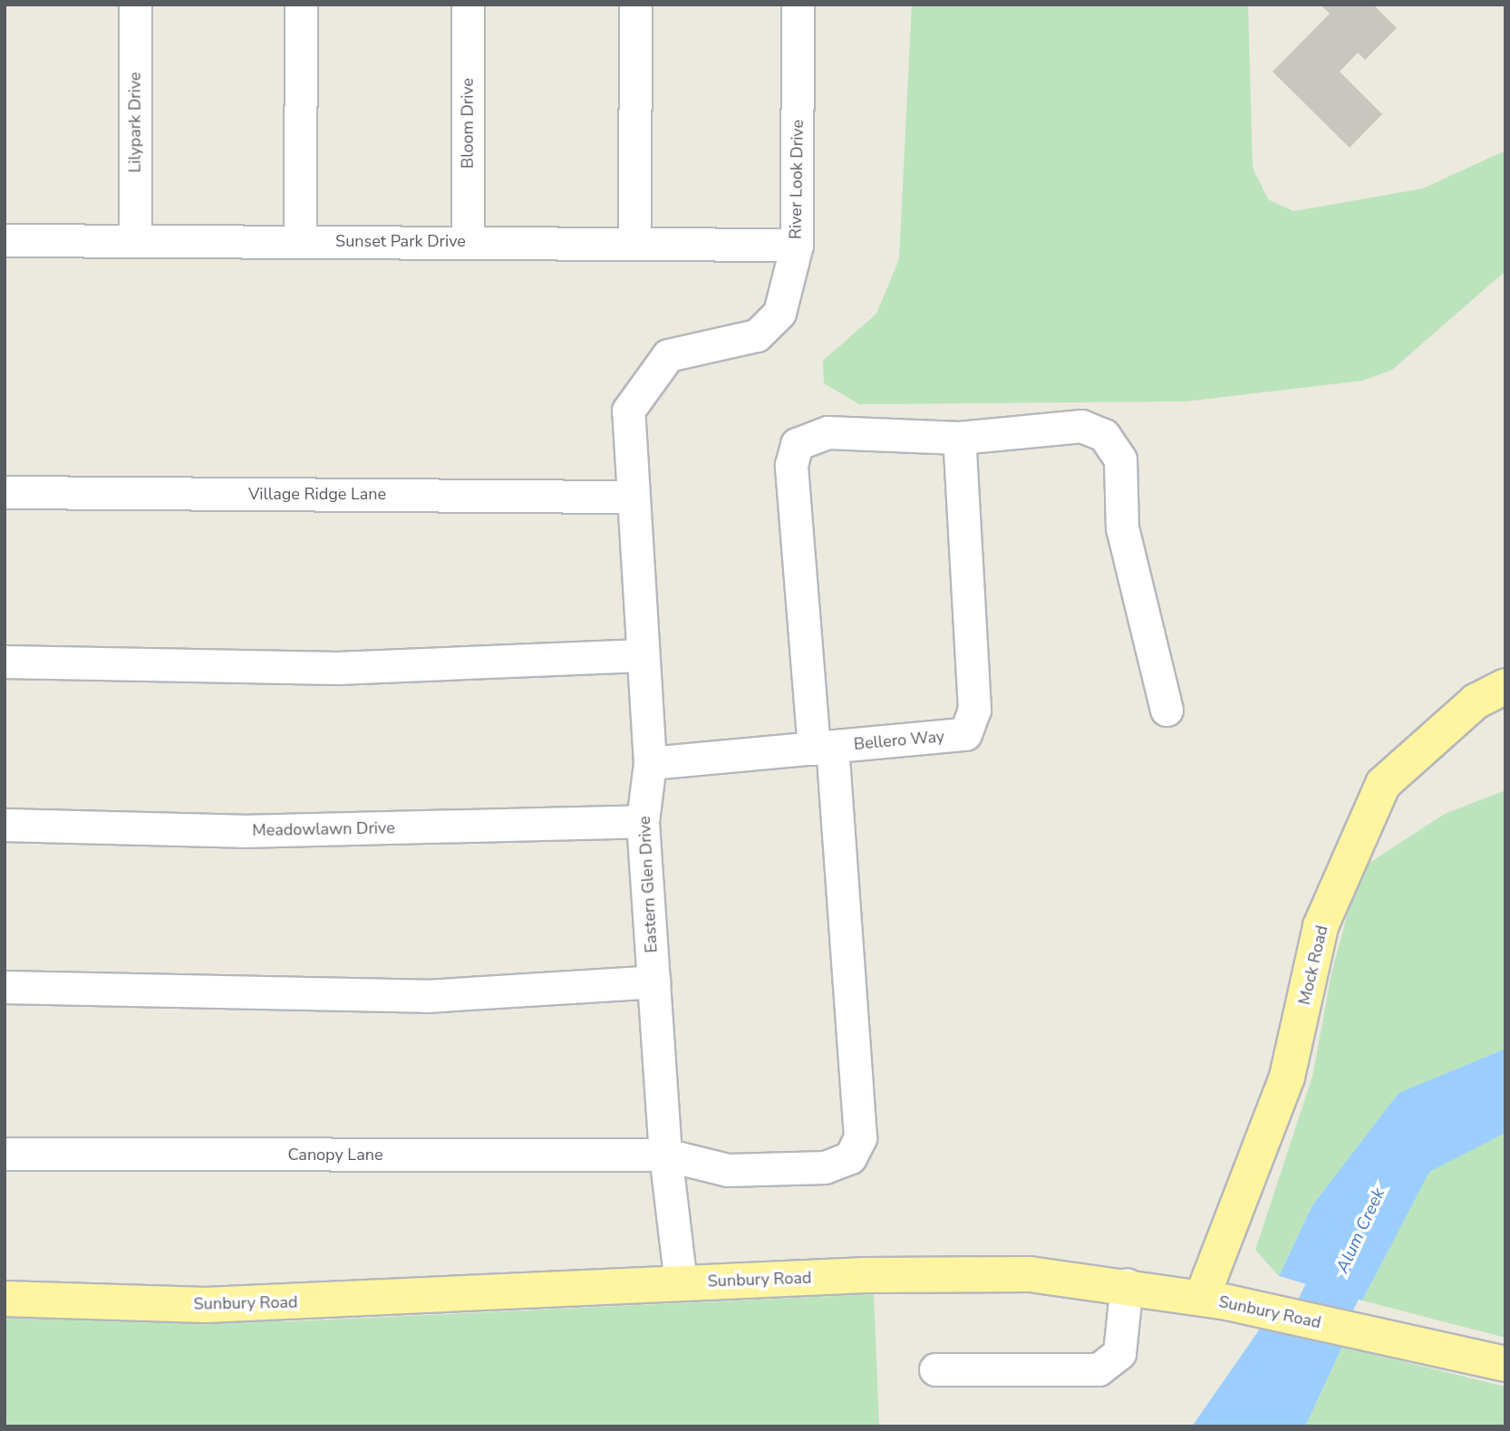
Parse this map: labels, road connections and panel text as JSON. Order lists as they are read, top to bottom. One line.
{"streets":{"main road":["Mock Road","Sunbury Road"],"street":["Lilypark Drive","Bloom Drive","River Look Drive","Sunset Park Drive","Village Ridge Lane","Bellero Way","Meadowlawn Drive","Eastern Glen Drive","Canopy Lane"]},"crossings":[["Lilypark Drive","Sunset Park Drive"],["Bloom Drive","Sunset Park Drive"],["River Look Drive","Sunset Park Drive"],["River Look Drive","Eastern Glen Drive"],["Village Ridge Lane","Eastern Glen Drive"],["Bellero Way","Eastern Glen Drive"],["Bellero Way","Canopy Lane"],["Meadowlawn Drive","Eastern Glen Drive"],["Eastern Glen Drive","Canopy Lane"],["Eastern Glen Drive","Sunbury Road"],["Mock Road","Sunbury Road"]],"water":["Alum Creek"]}
